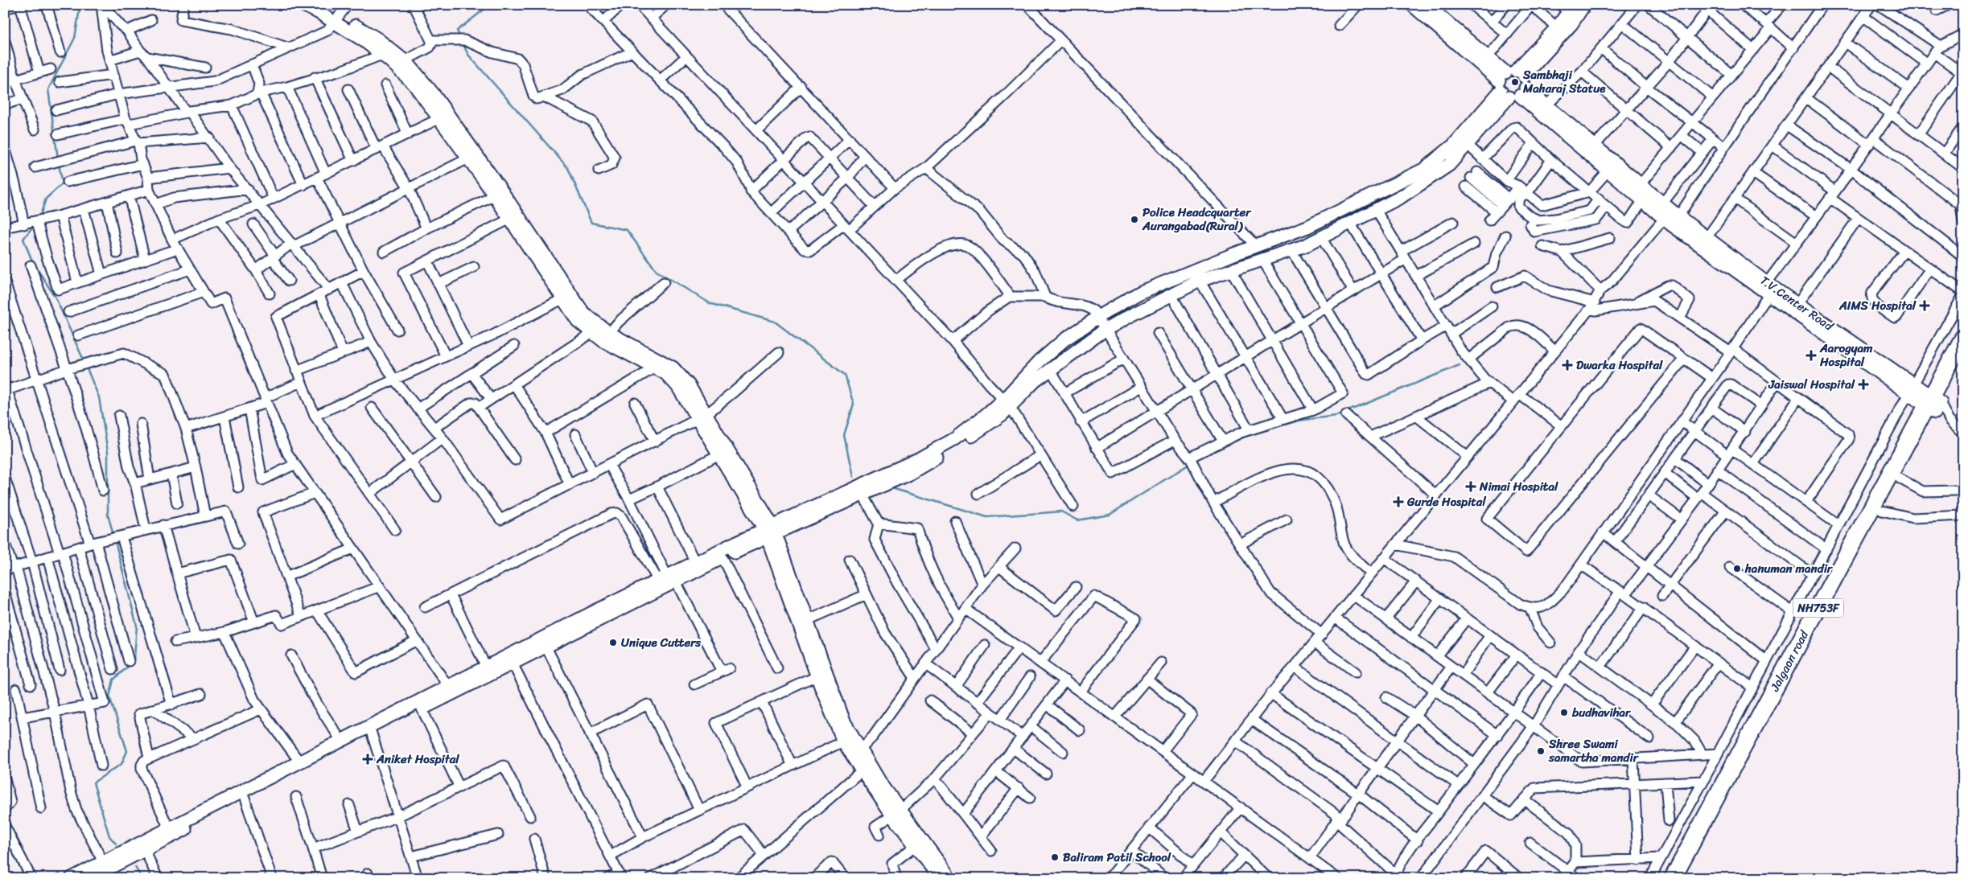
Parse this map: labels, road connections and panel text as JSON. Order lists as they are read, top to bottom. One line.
{"streets":{"highway":["NH753F","Jalgaon road"],"street":["T.V.Center Road"]},"crossings":[["T.V.Center Road","Jalgaon road"]],"places":{"other":["Sambhaji Maharaj Statue","Police Headcquarter Aurangabad(Rural)","hanuman mandir","Unique Cutters","budhavihar","Shree Swami samartha mandir","Baliram Patil School"],"health":["AIMS Hospital","Aarogyam Hospital","Dwarka Hospital","Jaiswal Hospital","Nimai Hospital","Gurde Hospital","Aniket Hospital"]}}
